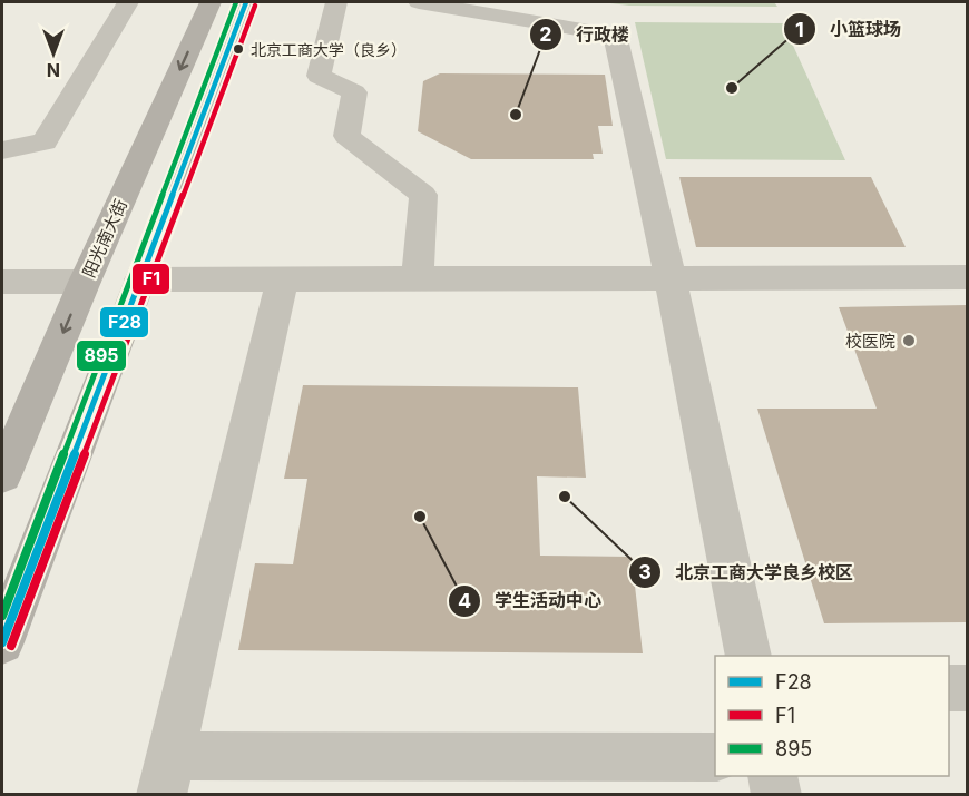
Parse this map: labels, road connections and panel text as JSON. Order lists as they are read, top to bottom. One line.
{"streets":{"main road":["阳光南大街"]},"places":["北京工商大学（良乡）","小篮球场","行政楼","校医院","北京工商大学良乡校区","学生活动中心"],"lines":["transit line F28","transit line 895","transit line F1"],"legend":["F28","F1","895"],"north":"bottom"}
